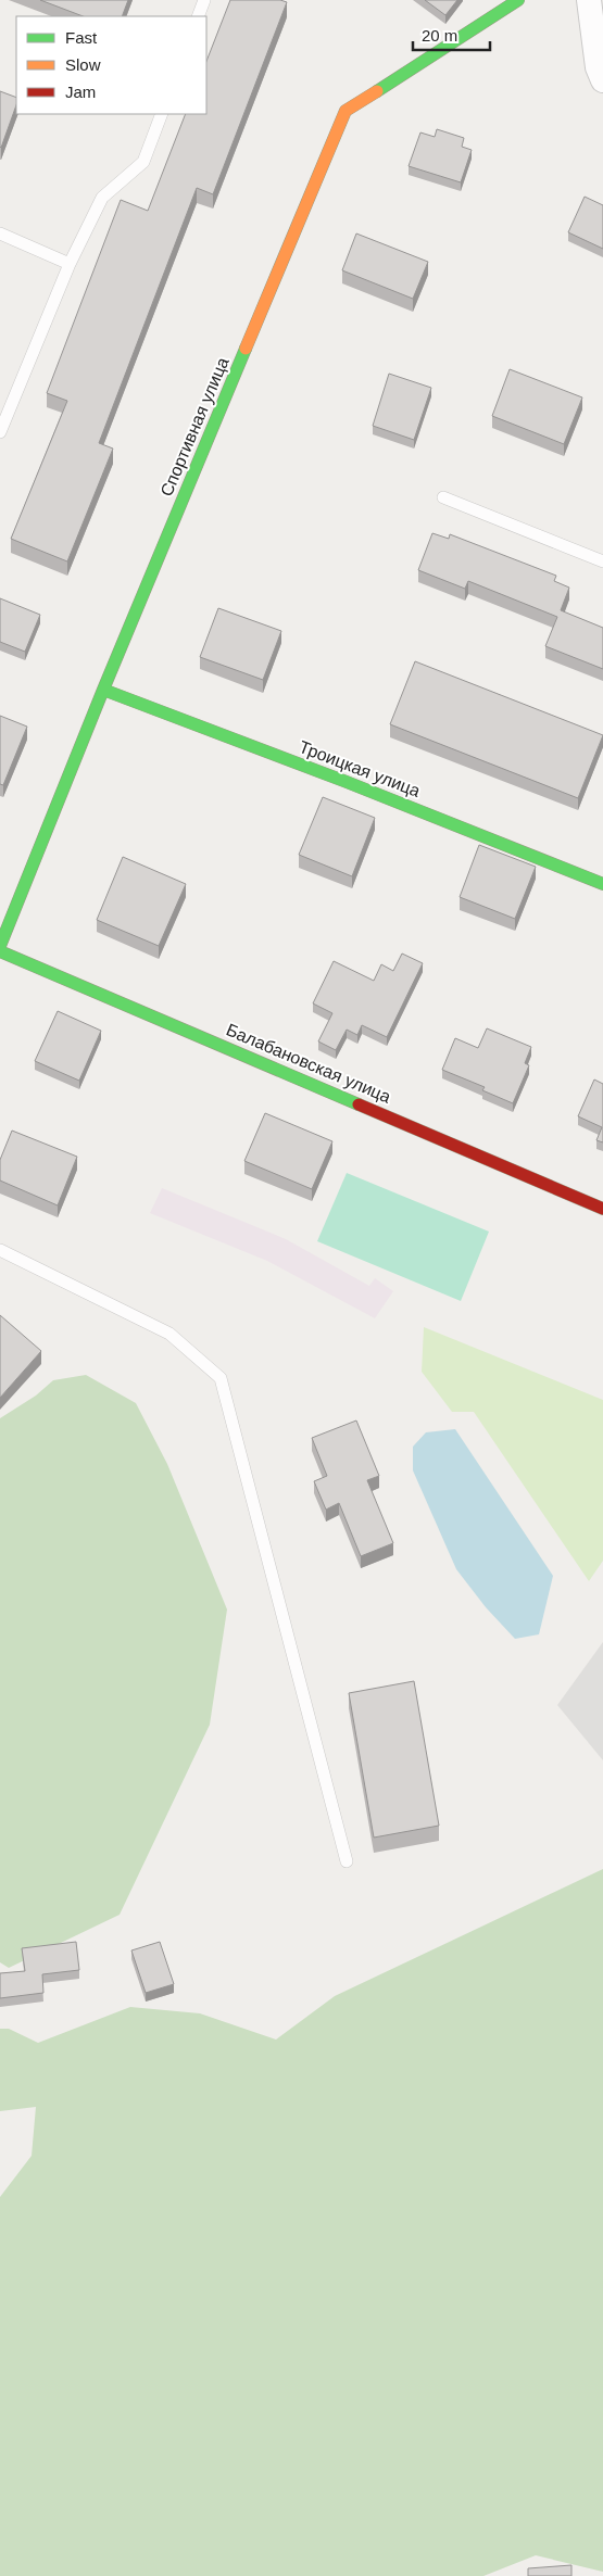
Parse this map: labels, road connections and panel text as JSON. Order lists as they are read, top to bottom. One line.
{"streets":{"street":["Спортивная улица","Троицкая улица","Балабановская улица"]},"crossings":[["Спортивная улица","Троицкая улица"]],"legend":["Fast","Slow","Jam"],"scale_bar":"20 m"}
